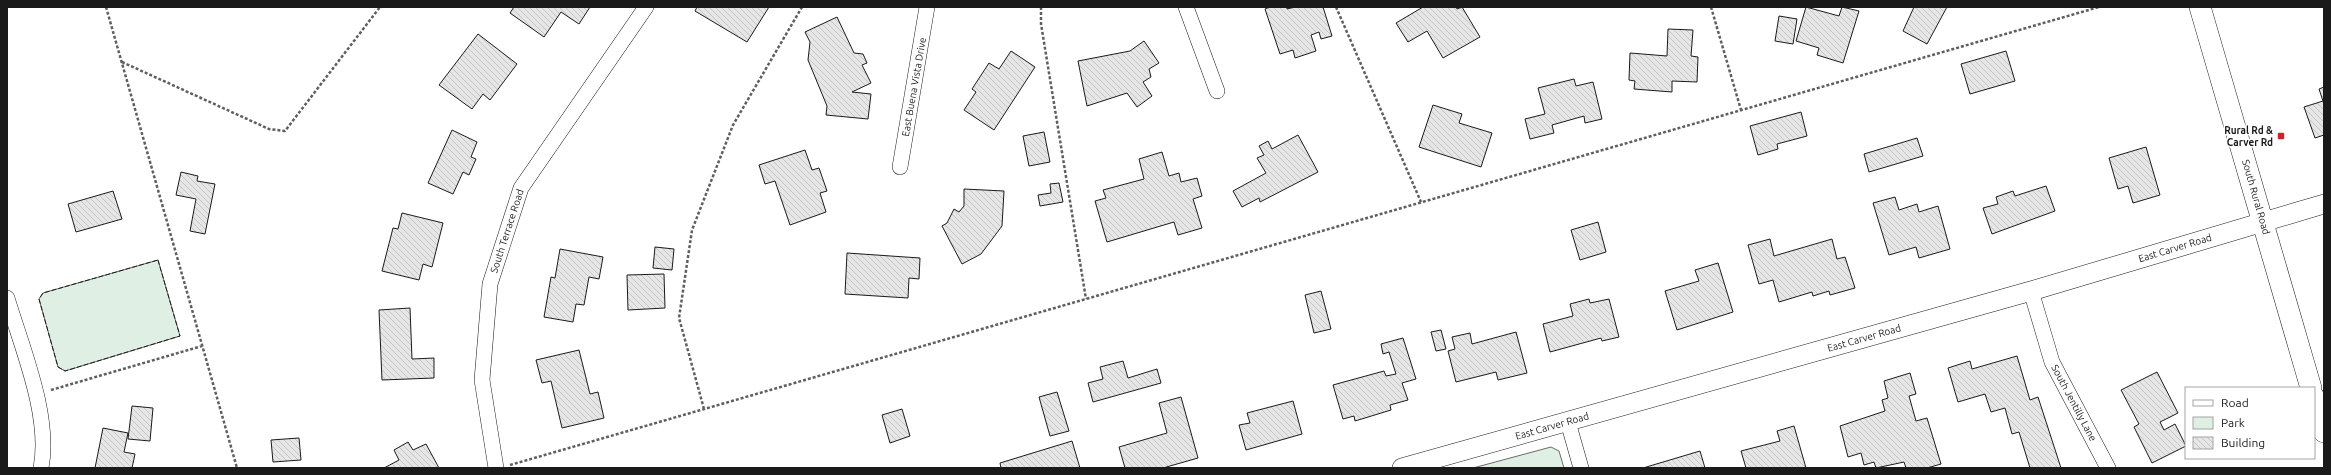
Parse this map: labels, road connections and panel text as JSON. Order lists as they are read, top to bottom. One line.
{"streets":{"main road":["South Rural Road"],"street":["East Buena Vista Drive","South Terrace Road","East Carver Road","South Jentilly Lane"]},"crossings":[["South Rural Road","East Carver Road"],["East Carver Road","South Jentilly Lane"]],"places":{"transit":["Rural Rd & Carver Rd"]},"legend":["Road","Park","Building"]}
